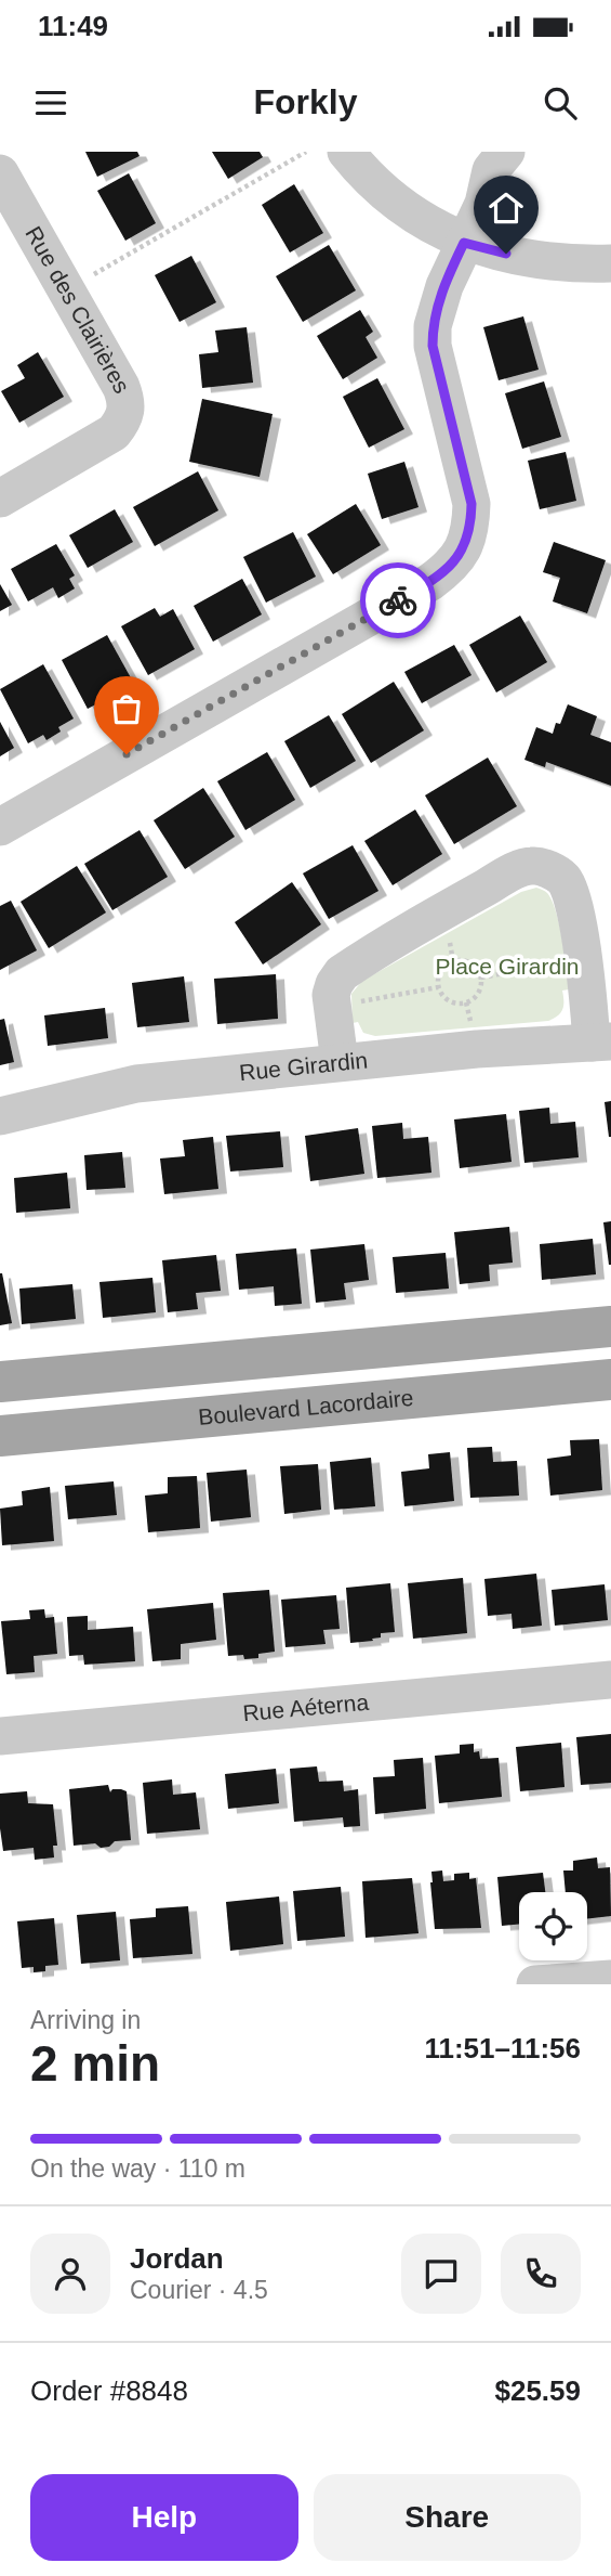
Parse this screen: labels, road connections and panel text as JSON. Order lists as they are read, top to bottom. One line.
{"streets":{"main road":["Boulevard Lacordaire"],"street":["Rue des Clairières","Rue Girardin","Rue Aéterna"]},"parks":["Place Girardin"],"page":{"status":"11:49","header":"Forkly","heading":["2 min","Arriving in","11:51–11:56"],"panel":["Jordan","Courier · 4.5","Order #8848","$25.59"],"bar":"On the way · 110 m","buttons":["Help","Share"]}}
